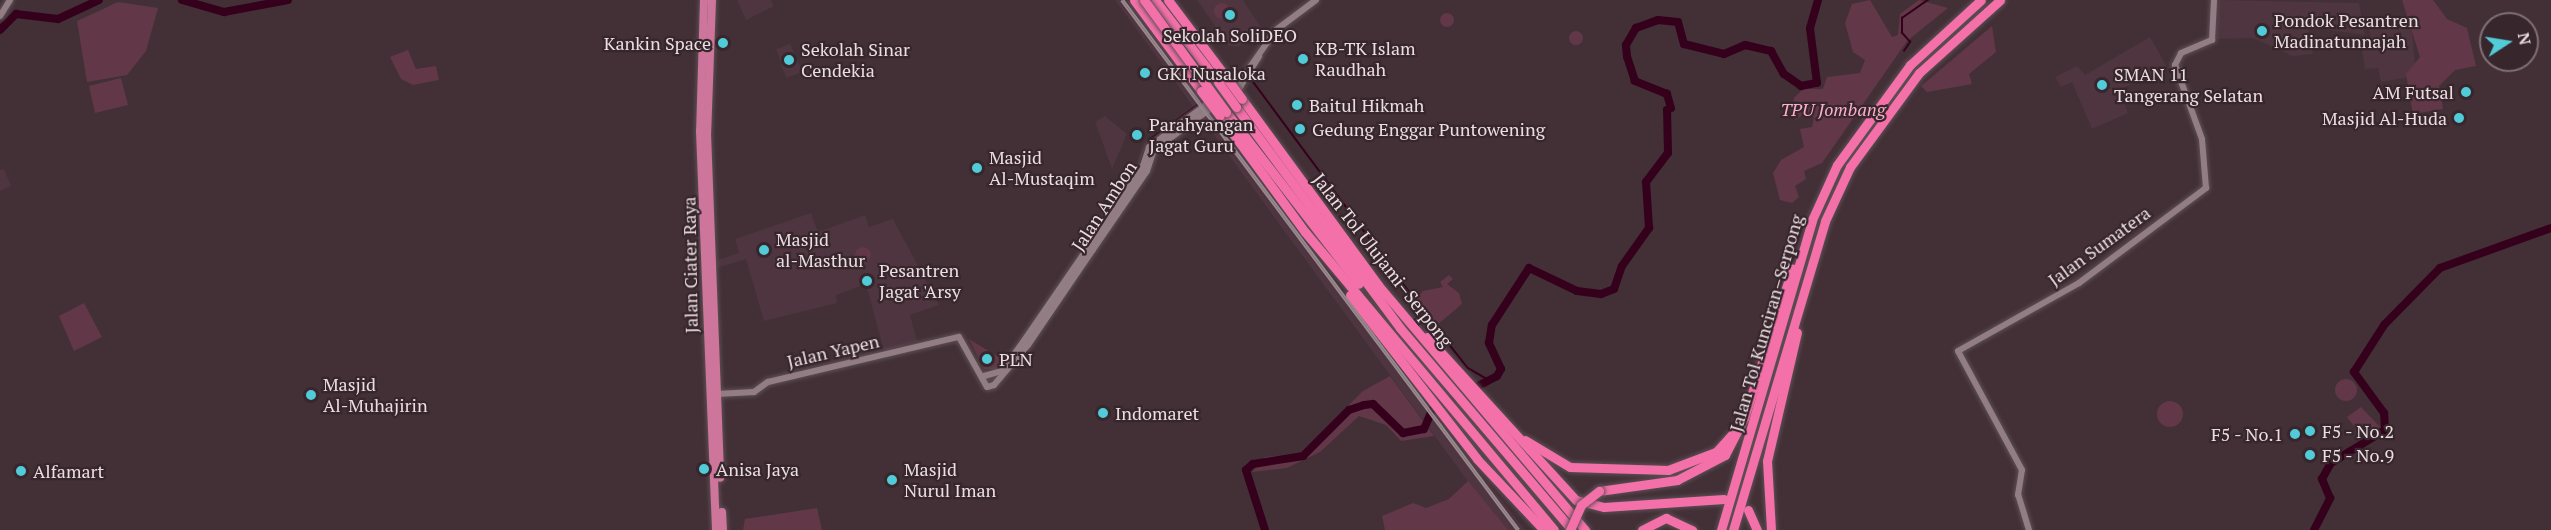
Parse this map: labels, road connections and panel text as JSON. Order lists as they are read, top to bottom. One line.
{"streets":{"highway":["Jalan Tol Ulujami–Serpong","Jalan Tol Kunciran–Serpong"],"main road":["Jalan Ciater Raya"],"street":["Jalan Ambon","Jalan Sumatera","Jalan Yapen"]},"crossings":[["Jalan Ambon","Jalan Yapen"],["Jalan Ciater Raya","Jalan Yapen"]],"parks":["TPU Jombang"],"places":["Sekolah SoliDEO","Pondok Pesantren Madinatunnajah","Kankin Space","KB-TK Islam Raudhah","Sekolah Sinar Cendekia","GKI Nusaloka","SMAN 11 Tangerang Selatan","AM Futsal","Baitul Hikmah","Masjid Al-Huda","Gedung Enggar Puntowening","Parahyangan Jagat Guru","Masjid Al-Mustaqim","Masjid al-Masthur","Pesantren Jagat 'Arsy","PLN","Masjid Al-Muhajirin","Indomaret","F5 - No.2","F5 - No.1","F5 - No.9","Anisa Jaya","Alfamart","Masjid Nurul Iman"],"north":"right"}
